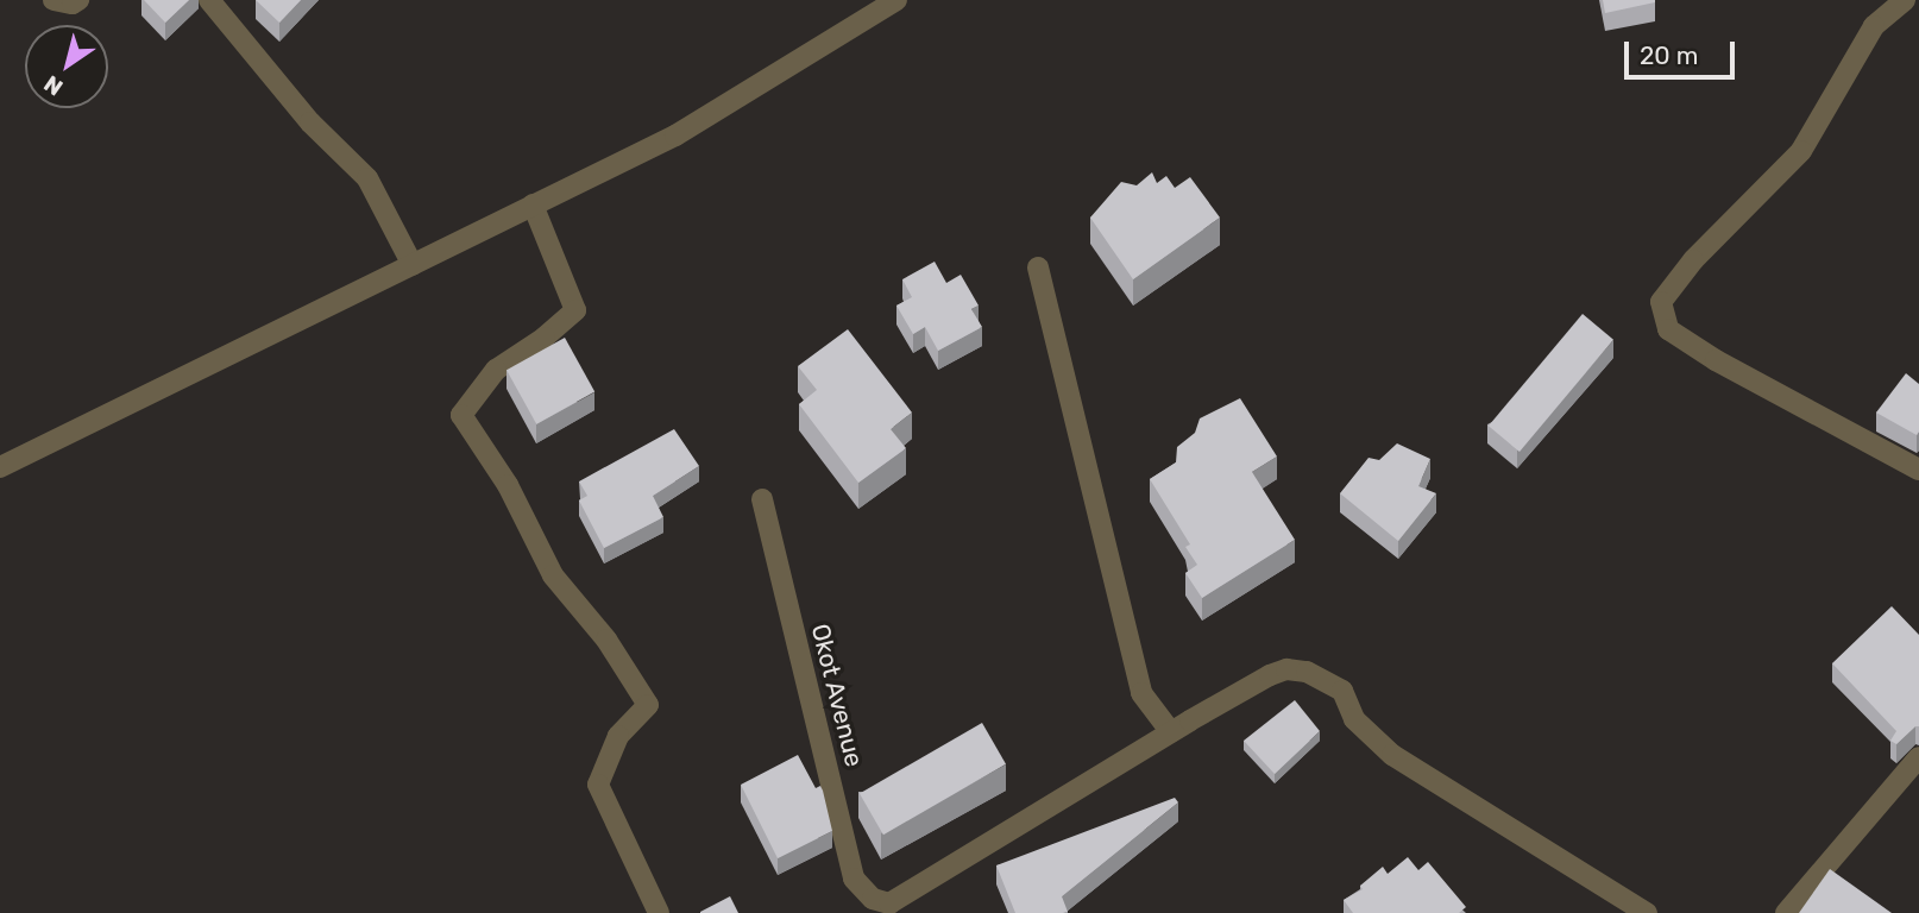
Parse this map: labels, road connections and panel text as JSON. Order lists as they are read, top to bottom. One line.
{"streets":{"street":["Okot Avenue"]},"scale_bar":"20 m","north":"bottom left"}
